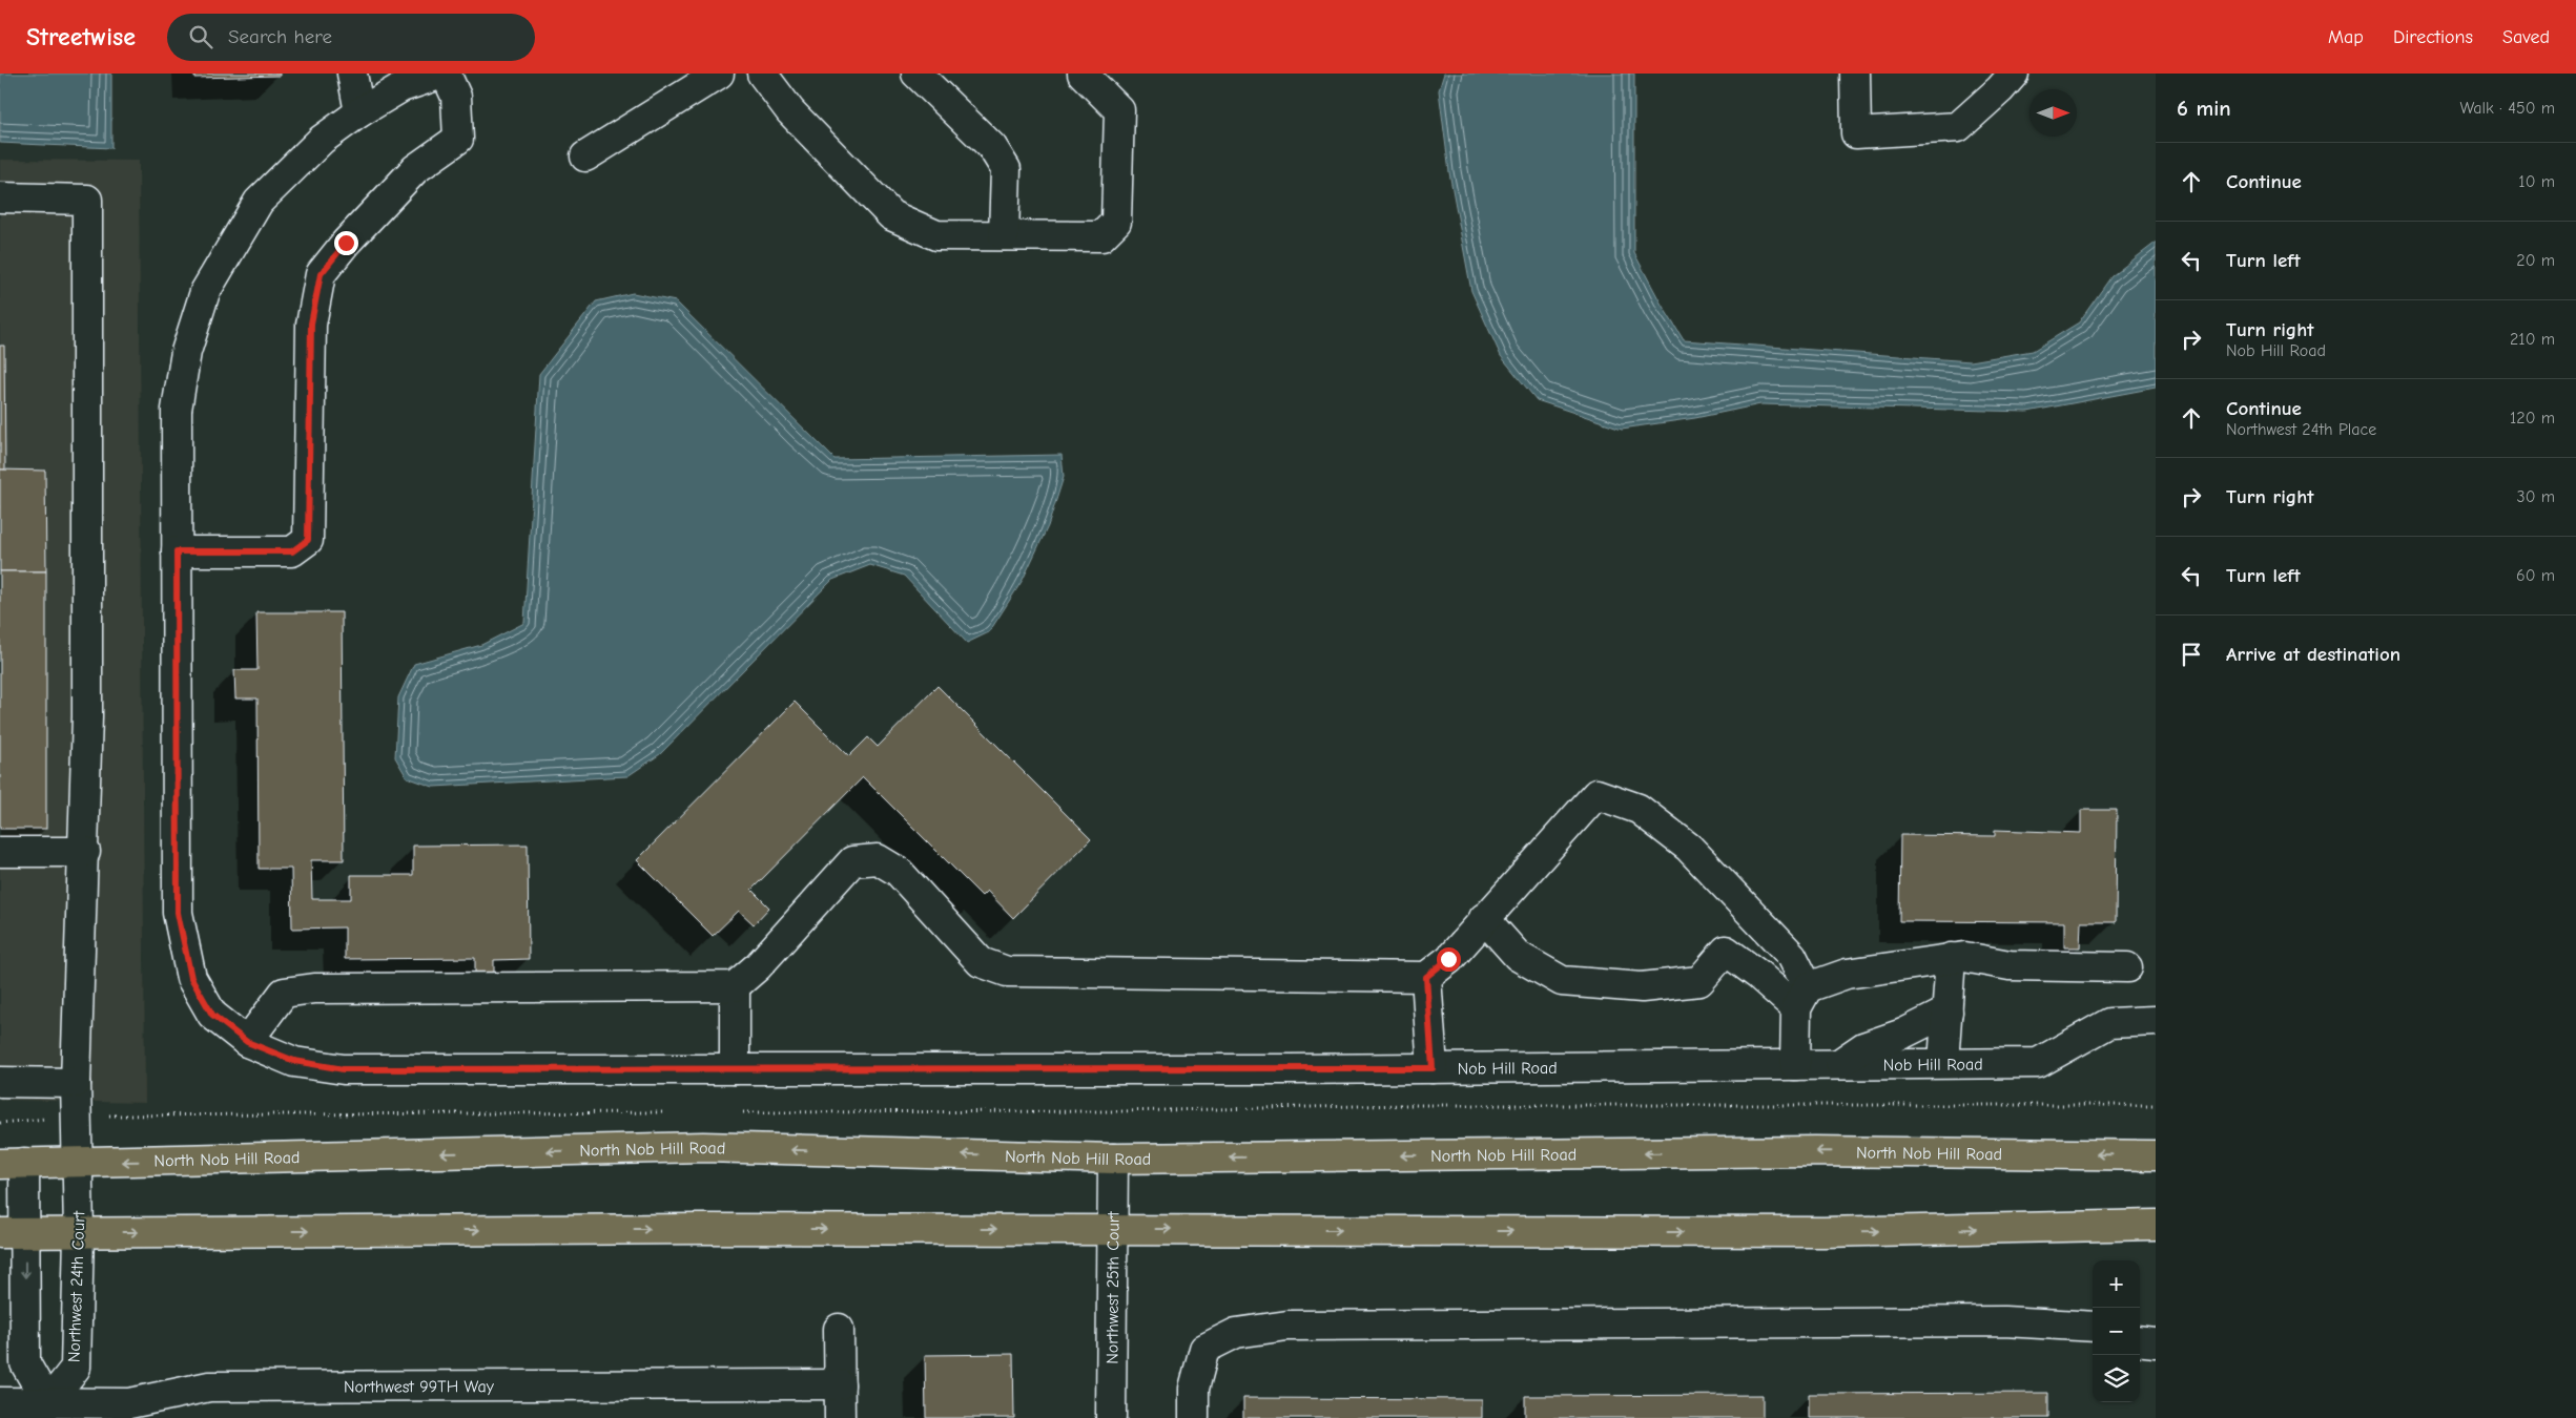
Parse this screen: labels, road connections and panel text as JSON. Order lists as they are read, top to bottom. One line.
{"streets":{"main road":["North Nob Hill Road"],"street":["Nob Hill Road","Northwest 24th Court","Northwest 25th Court","Northwest 99TH Way"]},"crossings":[["North Nob Hill Road","Northwest 24th Court"],["North Nob Hill Road","Northwest 25th Court"],["Northwest 24th Court","Northwest 99TH Way"]],"north":"right","page":{"header":"Streetwise","search":"Search here","nav":["Map","Directions","Saved"],"heading":["6 min","Walk · 450 m"],"list":[["Continue","10 m"],["Turn left","20 m"],["Turn right","Nob Hill Road","210 m"],["Continue","Northwest 24th Place","120 m"],["Turn right","30 m"],["Turn left","60 m"],"Arrive at destination"],"map_buttons":["+","−"]}}
